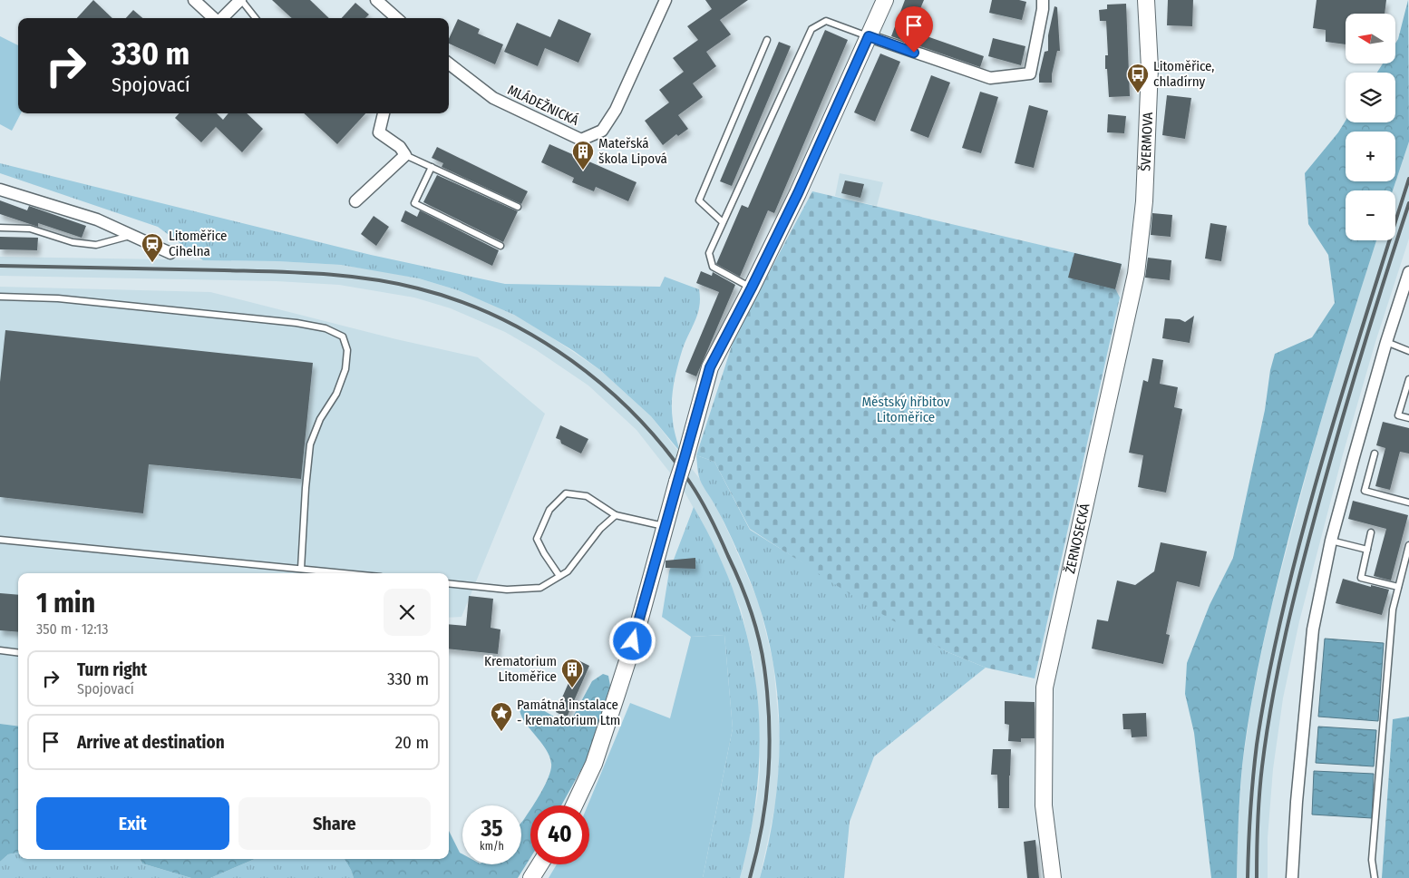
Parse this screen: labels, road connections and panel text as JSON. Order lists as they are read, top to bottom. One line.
{"streets":{"street":["MLÁDEŽNICKÁ","ŠVERMOVA","ŽERNOSECKÁ"]},"crossings":[["ŠVERMOVA","ŽERNOSECKÁ"]],"parks":["Městský hřbitov Litoměřice"],"places":{"bus stop":["Litoměřice, chladírny"],"building":["Mateřská škola Lipová","Krematorium Litoměřice"],"station":["Litoměřice Cihelna"],"place":["Památná instalace - krematorium Ltm"]},"north":"left","page":{"map_buttons":["+","−"],"turn":["330 m","Spojovací"],"heading":["1 min","350 m · 12:13"],"list":[{"name":"Turn right","note":"Spojovací","value":"330 m"},{"name":"Arrive at destination","value":"20 m"}],"buttons":["Exit","Share"],"speed":"35 km/h","limit":"40"}}
